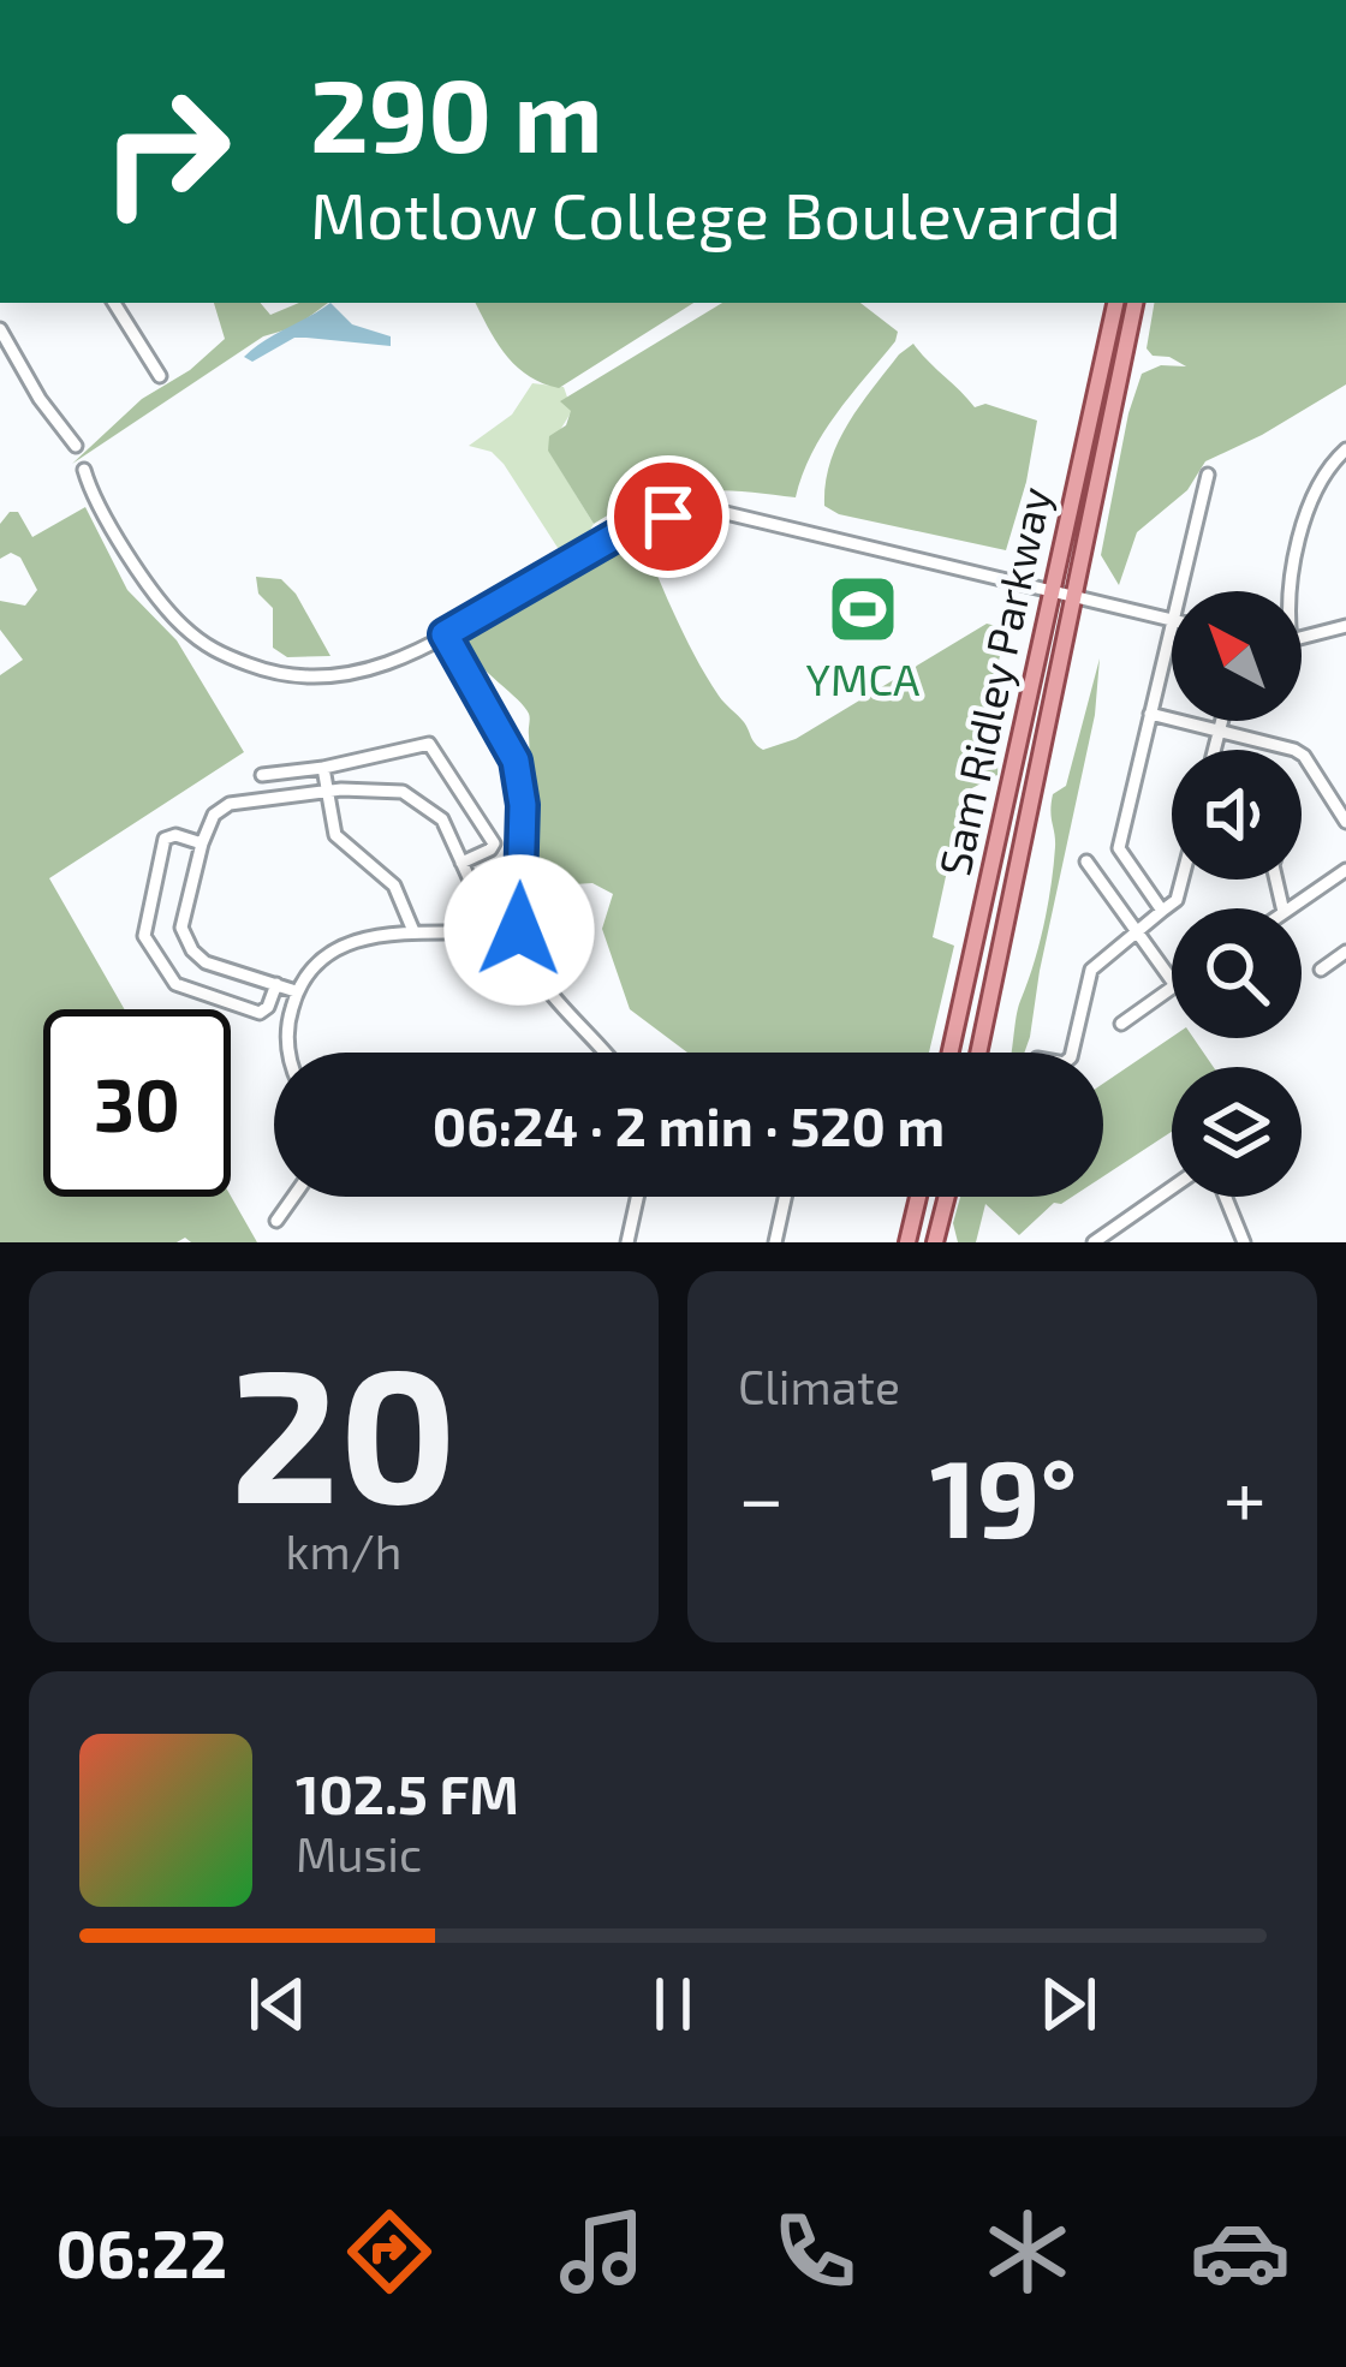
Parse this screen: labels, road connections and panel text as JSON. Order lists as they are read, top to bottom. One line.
{"streets":{"main road":["Sam Ridley Parkway"]},"places":{"sports":["YMCA"]},"north":"top left","page":{"turn":["290 m","Motlow College Boulevardd"],"limit":"30","trip":"06:24 · 2 min · 520 m","tile":[["20","km/h"],"Climate"],"heat":["−","19°","+"],"song":["102.5 FM","Music"],"tabs":"06:22"}}
